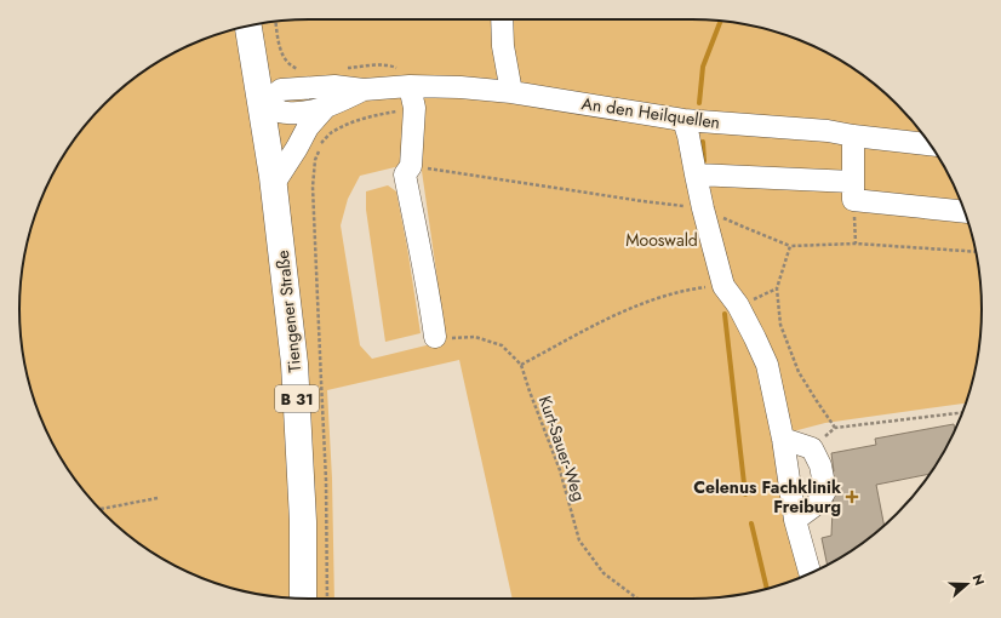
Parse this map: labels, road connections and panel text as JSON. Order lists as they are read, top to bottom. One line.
{"streets":{"main road":["Tiengener Straße","B 31"],"street":["An den Heilquellen"],"path":["Kurt-Sauer-Weg"]},"crossings":[["An den Heilquellen","Tiengener Straße"]],"parks":["Mooswald"],"places":{"health":["Celenus Fachklinik Freiburg"]},"north":"right"}
